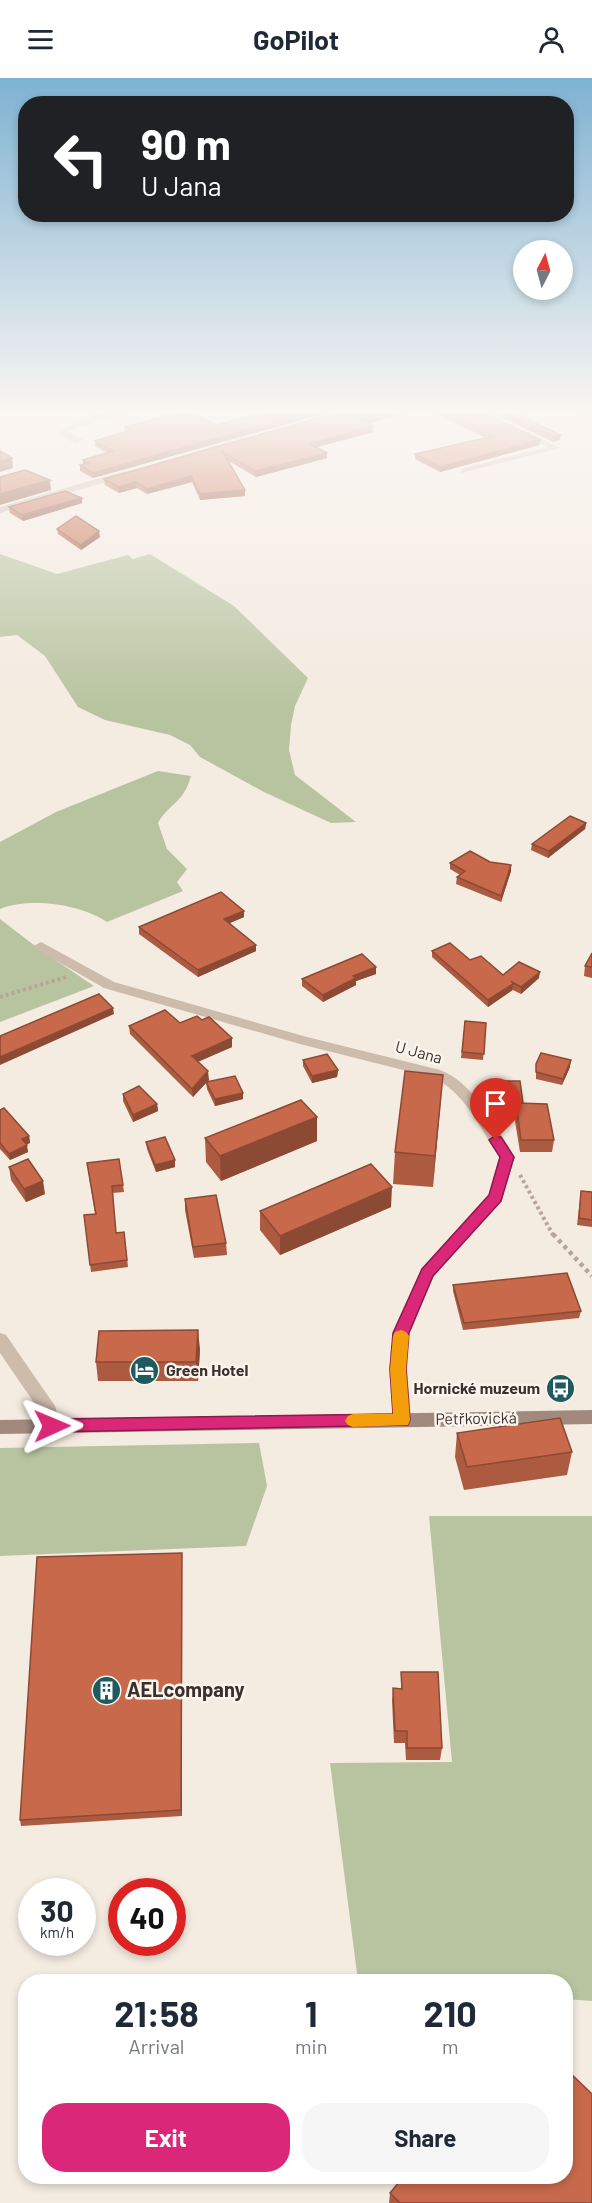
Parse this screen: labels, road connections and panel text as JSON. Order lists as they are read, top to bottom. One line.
{"streets":{"street":["U Jana","Petřkovická"]},"places":{"hotel":["Green Hotel"],"bus stop":["Hornické muzeum"],"building":["AELcompany"]},"north":"top","page":{"header":"GoPilot","turn":["90 m","U Jana"],"speed":"30 km/h","limit":"40","eta":["21:58","Arrival","1","min","210","m"],"buttons":["Exit","Share"]}}
